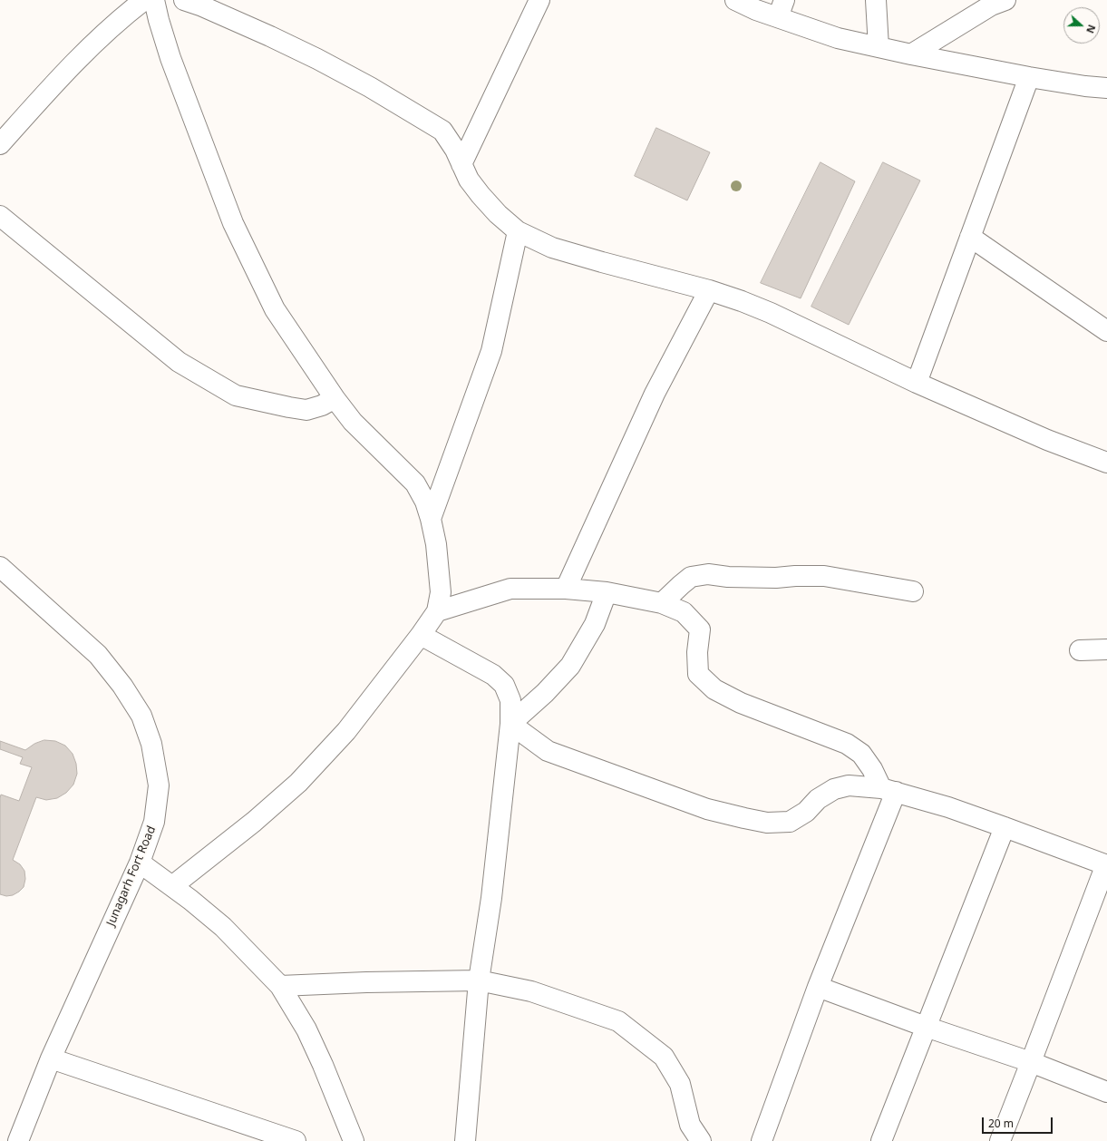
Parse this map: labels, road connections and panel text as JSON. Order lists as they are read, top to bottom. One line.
{"streets":{"street":["Junagarh Fort Road"]},"scale_bar":"20 m","north":"right"}
